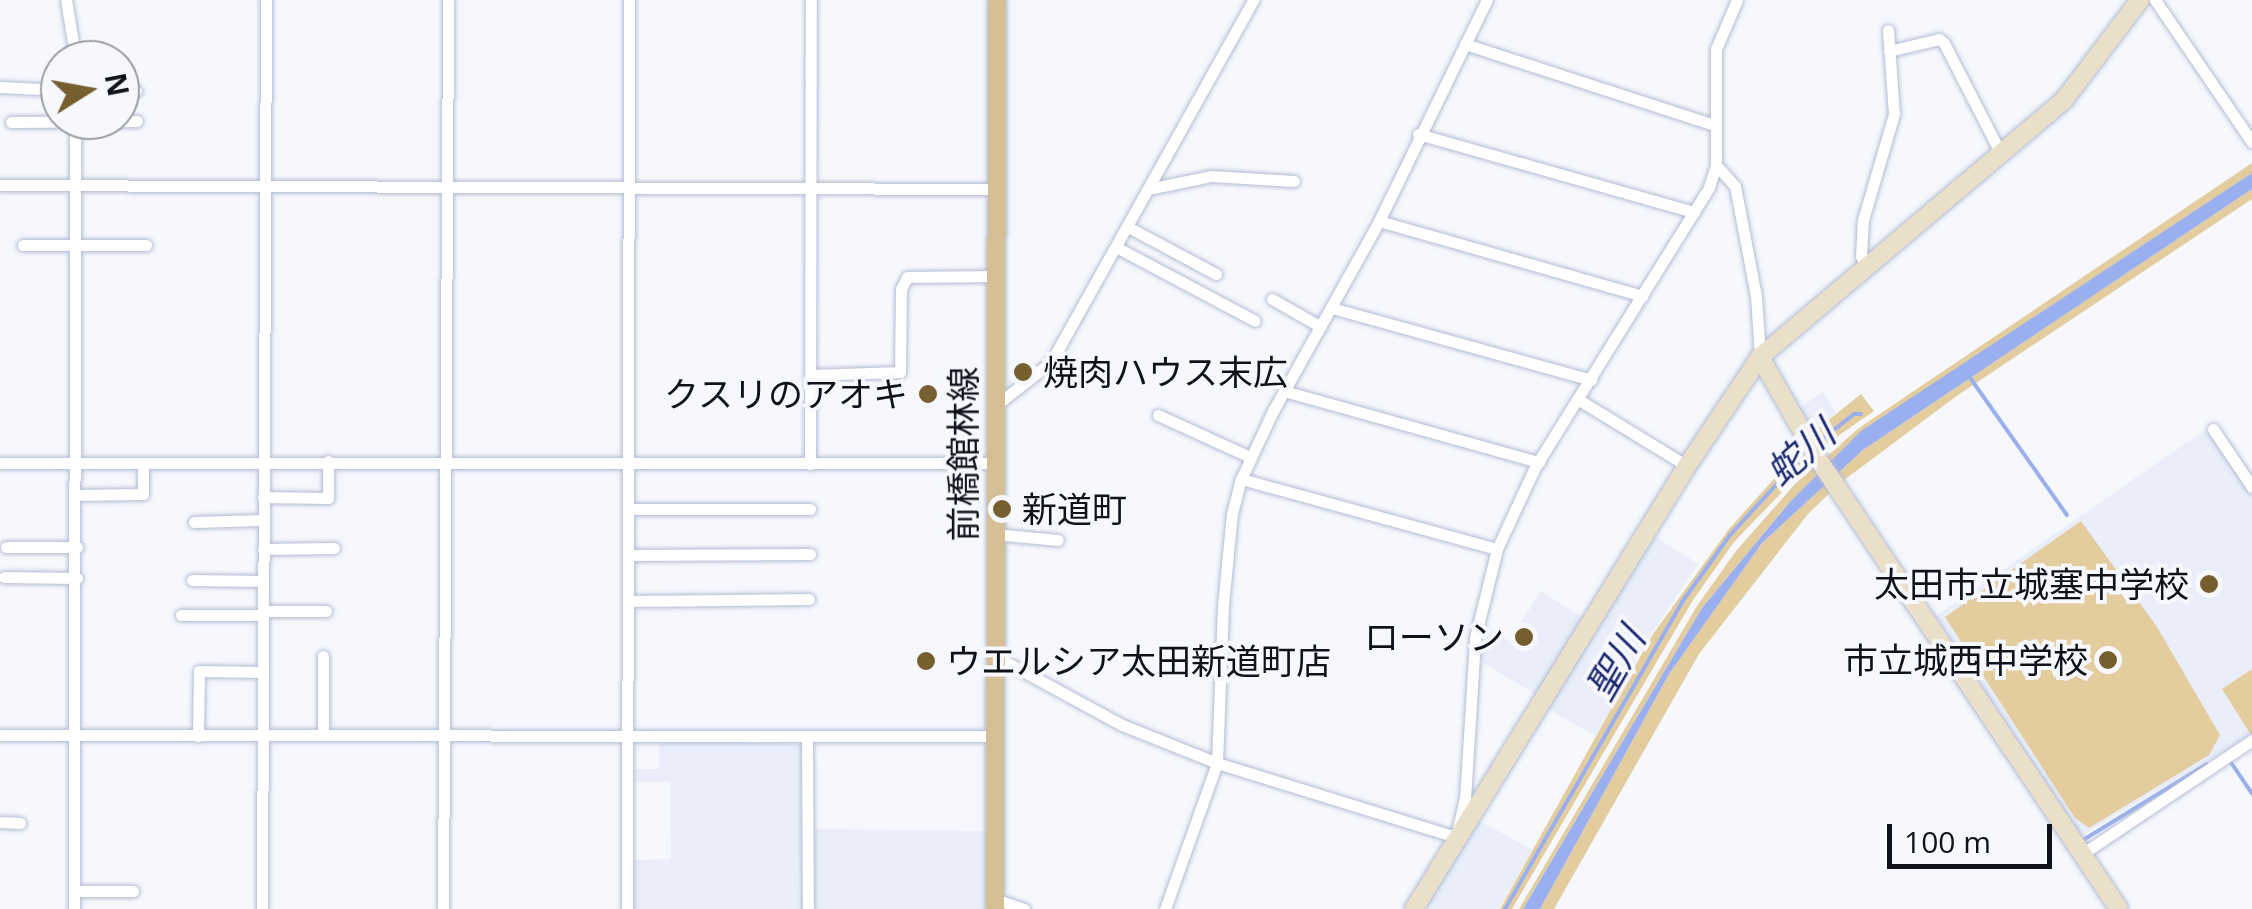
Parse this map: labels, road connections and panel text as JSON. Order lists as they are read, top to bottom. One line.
{"streets":{"main road":["前橋館林線"]},"water":["蛇川","聖川"],"places":["焼肉ハウス末広","クスリのアオキ","新道町","太田市立城塞中学校","ローソン","市立城西中学校","ウエルシア太田新道町店"],"scale_bar":"100 m","north":"right"}
